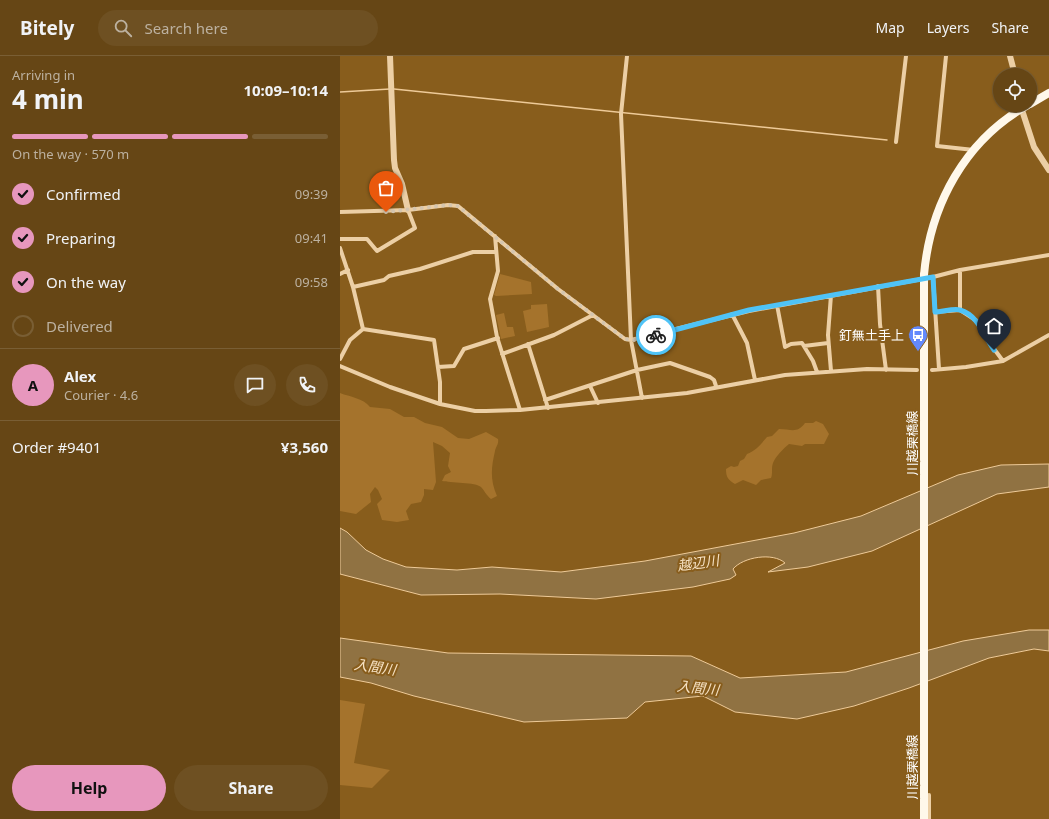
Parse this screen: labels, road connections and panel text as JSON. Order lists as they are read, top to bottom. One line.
{"streets":{"main road":["川越栗橋線"]},"water":["越辺川","入間川"],"places":{"bus stop":["釘無土手上"]},"page":{"header":"Bitely","search":"Search here","nav":["Map","Layers","Share"],"heading":["4 min","Arriving in","10:09–10:14"],"panel":["Alex","Courier · 4.6","Order #9401","¥3,560"],"bar":"On the way · 570 m","list":[["Confirmed","09:39"],["Preparing","09:41"],["On the way","09:58"],"Delivered"],"round":"A","buttons":["Help","Share"]}}
